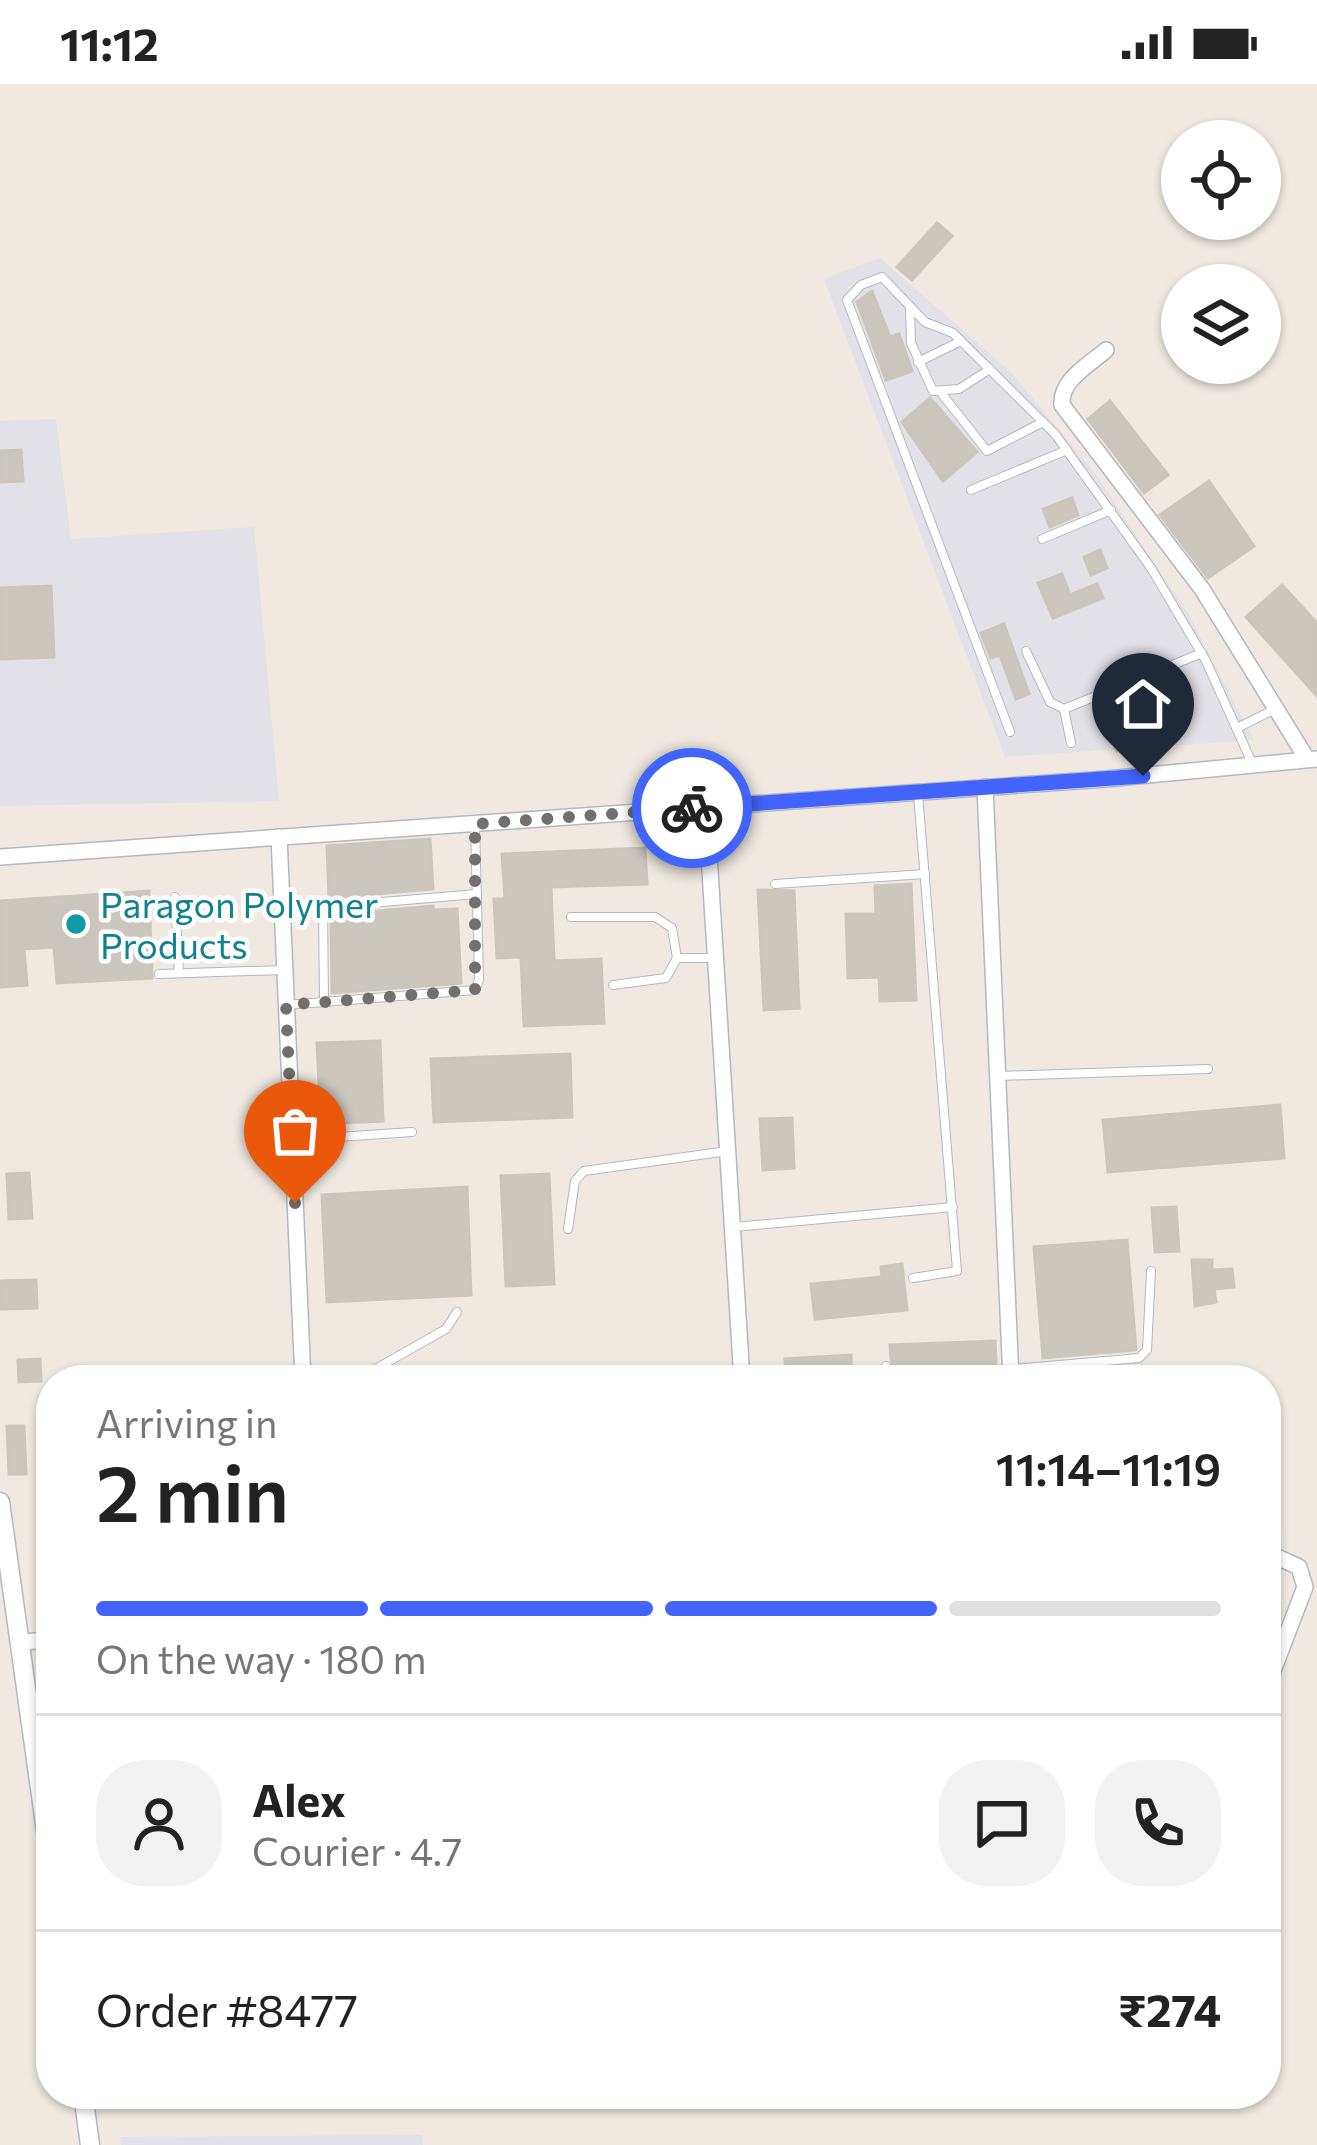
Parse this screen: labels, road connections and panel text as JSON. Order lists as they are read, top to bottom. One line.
{"places":["Paragon Polymer Products"],"page":{"status":"11:12","heading":["2 min","Arriving in","11:14–11:19"],"panel":["Alex","Courier · 4.7","Order #8477","₹274"],"bar":"On the way · 180 m"}}
